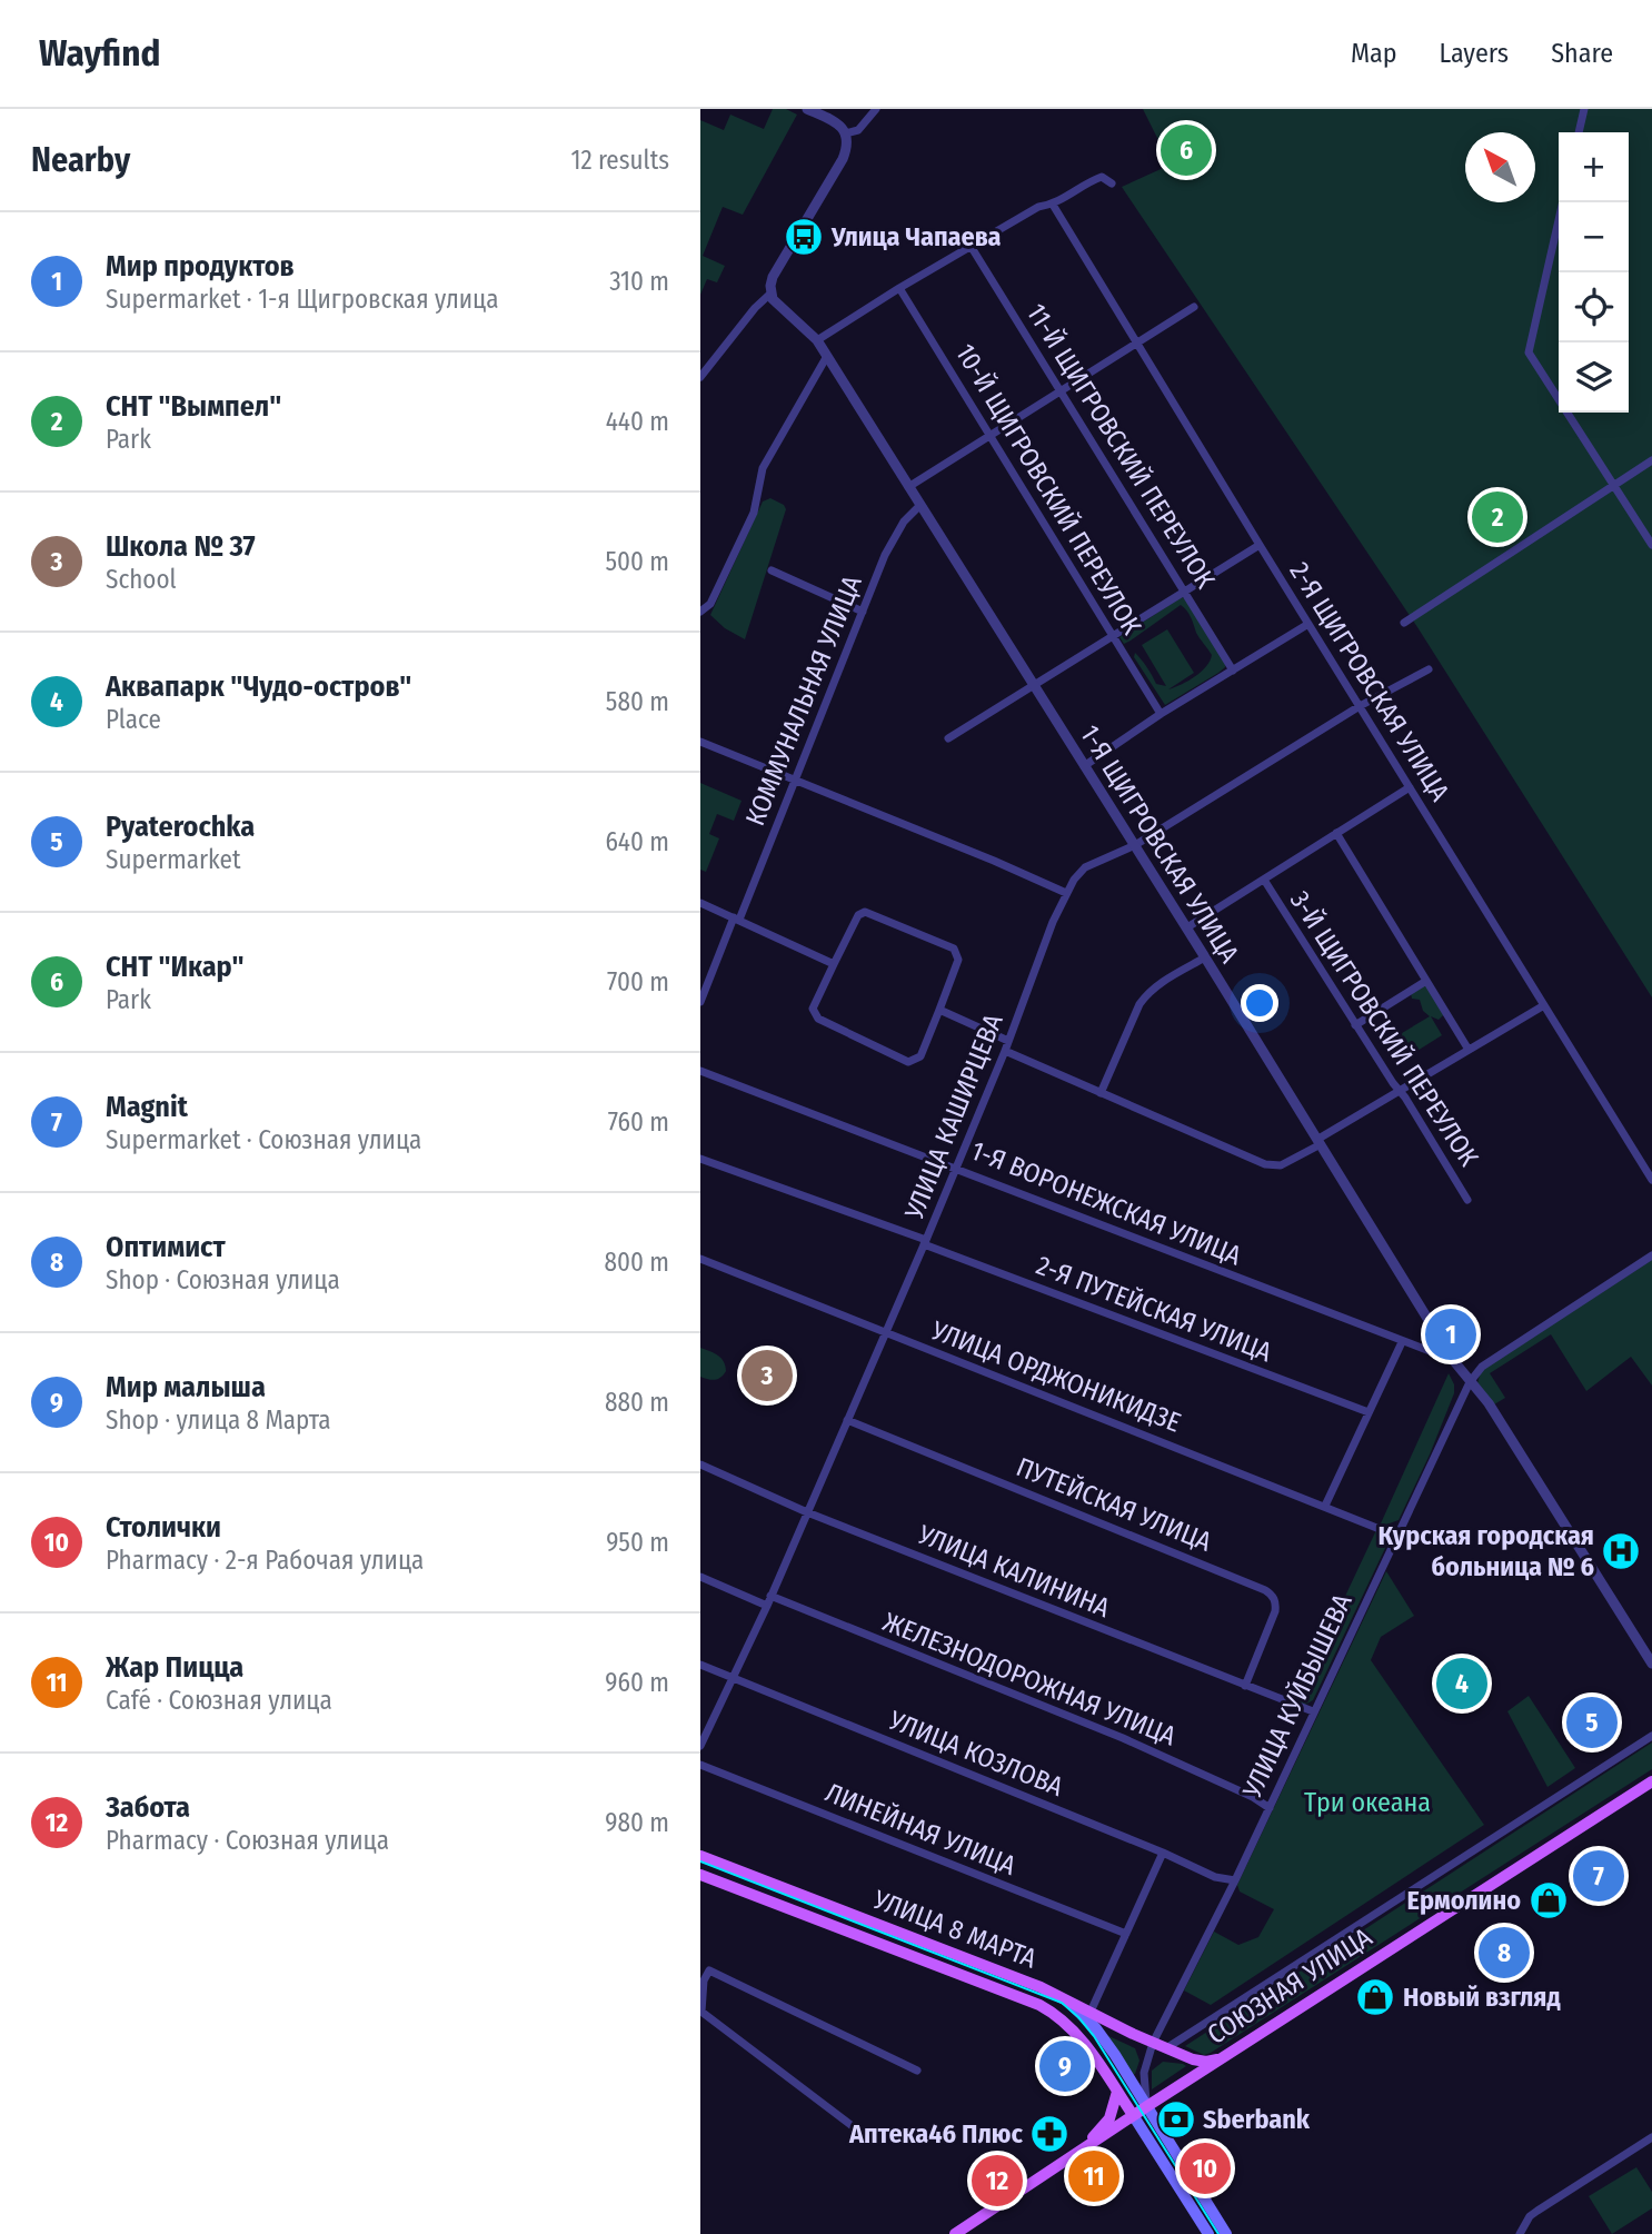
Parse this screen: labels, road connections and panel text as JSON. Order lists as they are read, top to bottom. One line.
{"streets":{"main road":["УЛИЦА 8 МАРТА","СОЮЗНАЯ УЛИЦА"],"street":["11-Й ЩИГРОВСКИЙ ПЕРЕУЛОК","10-Й ЩИГРОВСКИЙ ПЕРЕУЛОК","2-Я ЩИГРОВСКАЯ УЛИЦА","КОММУНАЛЬНАЯ УЛИЦА","1-Я ЩИГРОВСКАЯ УЛИЦА","3-Й ЩИГРОВСКИЙ ПЕРЕУЛОК","УЛИЦА КАШИРЦЕВА","1-Я ВОРОНЕЖСКАЯ УЛИЦА","2-Я ПУТЕЙСКАЯ УЛИЦА","УЛИЦА ОРДЖОНИКИДЗЕ","ПУТЕЙСКАЯ УЛИЦА","УЛИЦА КАЛИНИНА","ЖЕЛЕЗНОДОРОЖНАЯ УЛИЦА","УЛИЦА КУЙБЫШЕВА","УЛИЦА КОЗЛОВА","ЛИНЕЙНАЯ УЛИЦА"]},"crossings":[["2-Я ЩИГРОВСКАЯ УЛИЦА","УЛИЦА КАШИРЦЕВА"],["КОММУНАЛЬНАЯ УЛИЦА","1-Я ЩИГРОВСКАЯ УЛИЦА"],["1-Я ЩИГРОВСКАЯ УЛИЦА","УЛИЦА КАШИРЦЕВА"],["1-Я ЩИГРОВСКАЯ УЛИЦА","1-Я ВОРОНЕЖСКАЯ УЛИЦА"],["1-Я ЩИГРОВСКАЯ УЛИЦА","УЛИЦА КУЙБЫШЕВА"],["УЛИЦА КАШИРЦЕВА","1-Я ВОРОНЕЖСКАЯ УЛИЦА"],["УЛИЦА КАШИРЦЕВА","2-Я ПУТЕЙСКАЯ УЛИЦА"],["УЛИЦА КАШИРЦЕВА","УЛИЦА ОРДЖОНИКИДЗЕ"],["УЛИЦА КАШИРЦЕВА","ПУТЕЙСКАЯ УЛИЦА"],["УЛИЦА КАШИРЦЕВА","УЛИЦА КАЛИНИНА"],["УЛИЦА КАШИРЦЕВА","ЖЕЛЕЗНОДОРОЖНАЯ УЛИЦА"],["УЛИЦА КАШИРЦЕВА","УЛИЦА КОЗЛОВА"],["УЛИЦА ОРДЖОНИКИДЗЕ","УЛИЦА КУЙБЫШЕВА"],["ПУТЕЙСКАЯ УЛИЦА","УЛИЦА КАЛИНИНА"],["УЛИЦА КАЛИНИНА","УЛИЦА КУЙБЫШЕВА"],["ЖЕЛЕЗНОДОРОЖНАЯ УЛИЦА","УЛИЦА КУЙБЫШЕВА"],["УЛИЦА КУЙБЫШЕВА","УЛИЦА КОЗЛОВА"],["УЛИЦА КУЙБЫШЕВА","УЛИЦА 8 МАРТА"],["УЛИЦА КУЙБЫШЕВА","СОЮЗНАЯ УЛИЦА"],["УЛИЦА 8 МАРТА","СОЮЗНАЯ УЛИЦА"]],"parks":["Три океана"],"places":{"bus stop":["Улица Чапаева"],"hospital":["Курская городская больница № 6"],"shop":["Ермолино","Новый взгляд"],"bank":["Sberbank"],"pharmacy":["Аптека46 Плюс"]},"north":"top left","page":{"header":"Wayfind","nav":["Map","Layers","Share"],"heading":["Nearby","12 results"],"pins":["6","2","1","3","4","5","7","8","9","10","11","12"],"map_buttons":["+","−"],"list":[{"mark":"1","name":"Мир продуктов","note":"Supermarket · 1-я Щигровская улица","value":"310 m"},{"mark":"2","name":"СНТ \"Вымпел\"","note":"Park","value":"440 m"},{"mark":"3","name":"Школа № 37","note":"School","value":"500 m"},{"mark":"4","name":"Аквапарк \"Чудо-остров\"","note":"Place","value":"580 m"},{"mark":"5","name":"Pyaterochka","note":"Supermarket","value":"640 m"},{"mark":"6","name":"СНТ \"Икар\"","note":"Park","value":"700 m"},{"mark":"7","name":"Magnit","note":"Supermarket · Союзная улица","value":"760 m"},{"mark":"8","name":"Оптимист","note":"Shop · Союзная улица","value":"800 m"},{"mark":"9","name":"Мир малыша","note":"Shop · улица 8 Марта","value":"880 m"},{"mark":"10","name":"Столички","note":"Pharmacy · 2-я Рабочая улица","value":"950 m"},{"mark":"11","name":"Жар Пицца","note":"Café · Союзная улица","value":"960 m"},{"mark":"12","name":"Забота","note":"Pharmacy · Союзная улица","value":"980 m"}]}}
